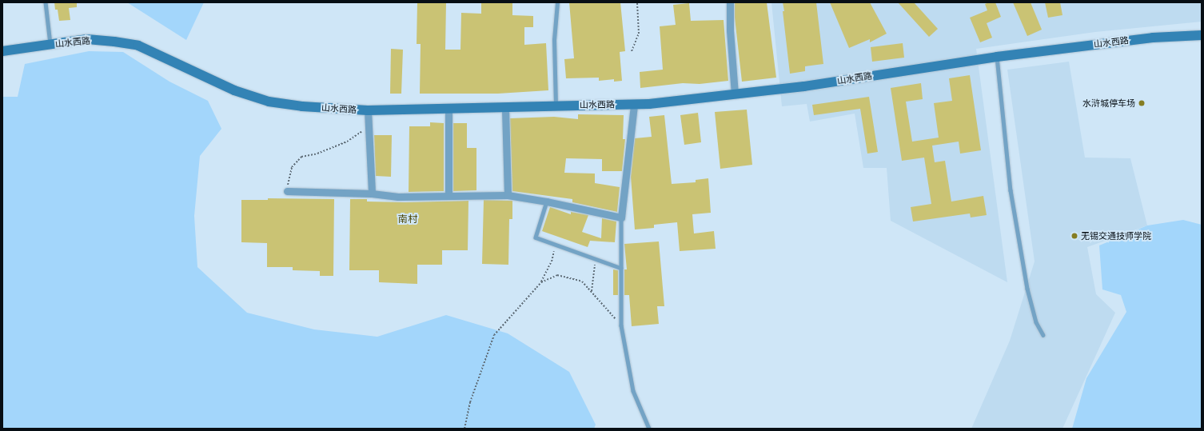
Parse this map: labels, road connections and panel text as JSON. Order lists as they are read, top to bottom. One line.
{"streets":{"street":["山水西路"]},"districts":["南村"],"places":["水浒城停车场","无锡交通技师学院"]}
